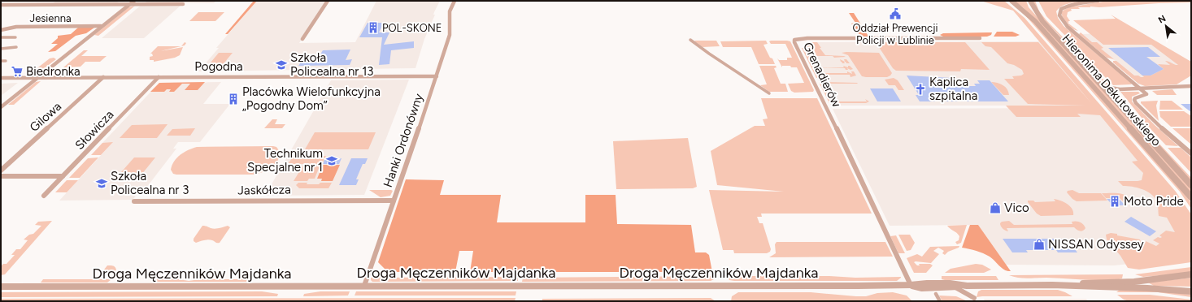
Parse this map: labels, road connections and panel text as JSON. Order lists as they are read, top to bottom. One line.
{"streets":{"street":["Jesienna","Pogodna","Grenadierów","Hieronima Dekutowskiego","Gilowa","Słowicza","Hanki Ordonówny","Jaskółcza","Droga Męczenników Majdanka"]},"crossings":[["Pogodna","Gilowa"],["Pogodna","Słowicza"],["Pogodna","Hanki Ordonówny"],["Grenadierów","Droga Męczenników Majdanka"],["Hanki Ordonówny","Jaskółcza"],["Hanki Ordonówny","Droga Męczenników Majdanka"]],"places":{"public building":["Oddział Prewencji Policji w Lublinie"],"building":["POL-SKONE","Placówka Wielofunkcyjna „Pogodny Dom”","Moto Pride"],"school or university":["Szkoła Policealna nr 13","Technikum Specjalne nr 1","Szkoła Policealna nr 3"],"supermarket":["Biedronka"],"church":["Kaplica szpitalna"],"shop":["Vico","NISSAN Odyssey"]},"north":"top left"}
